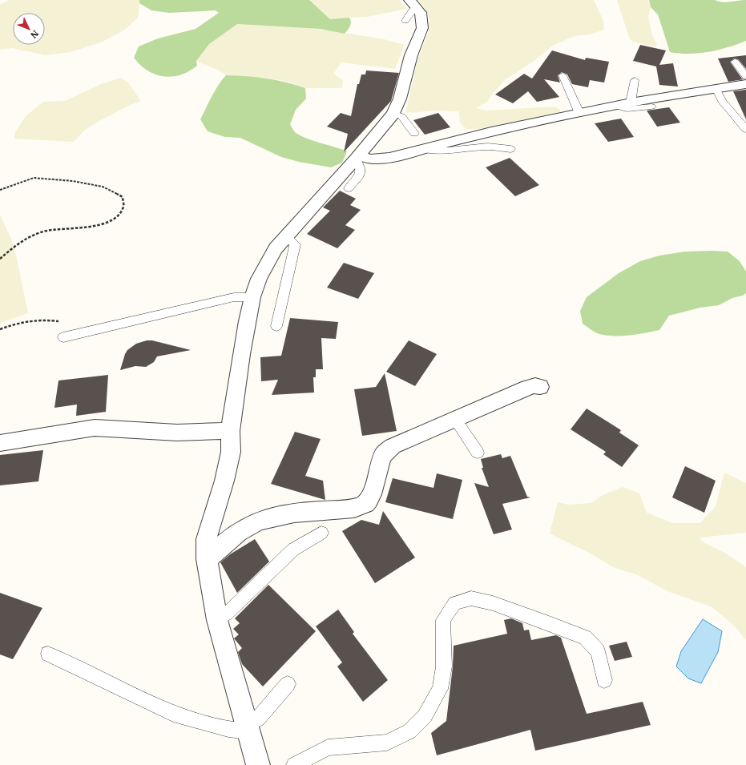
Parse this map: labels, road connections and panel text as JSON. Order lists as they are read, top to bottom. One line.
{"north":"bottom right"}
